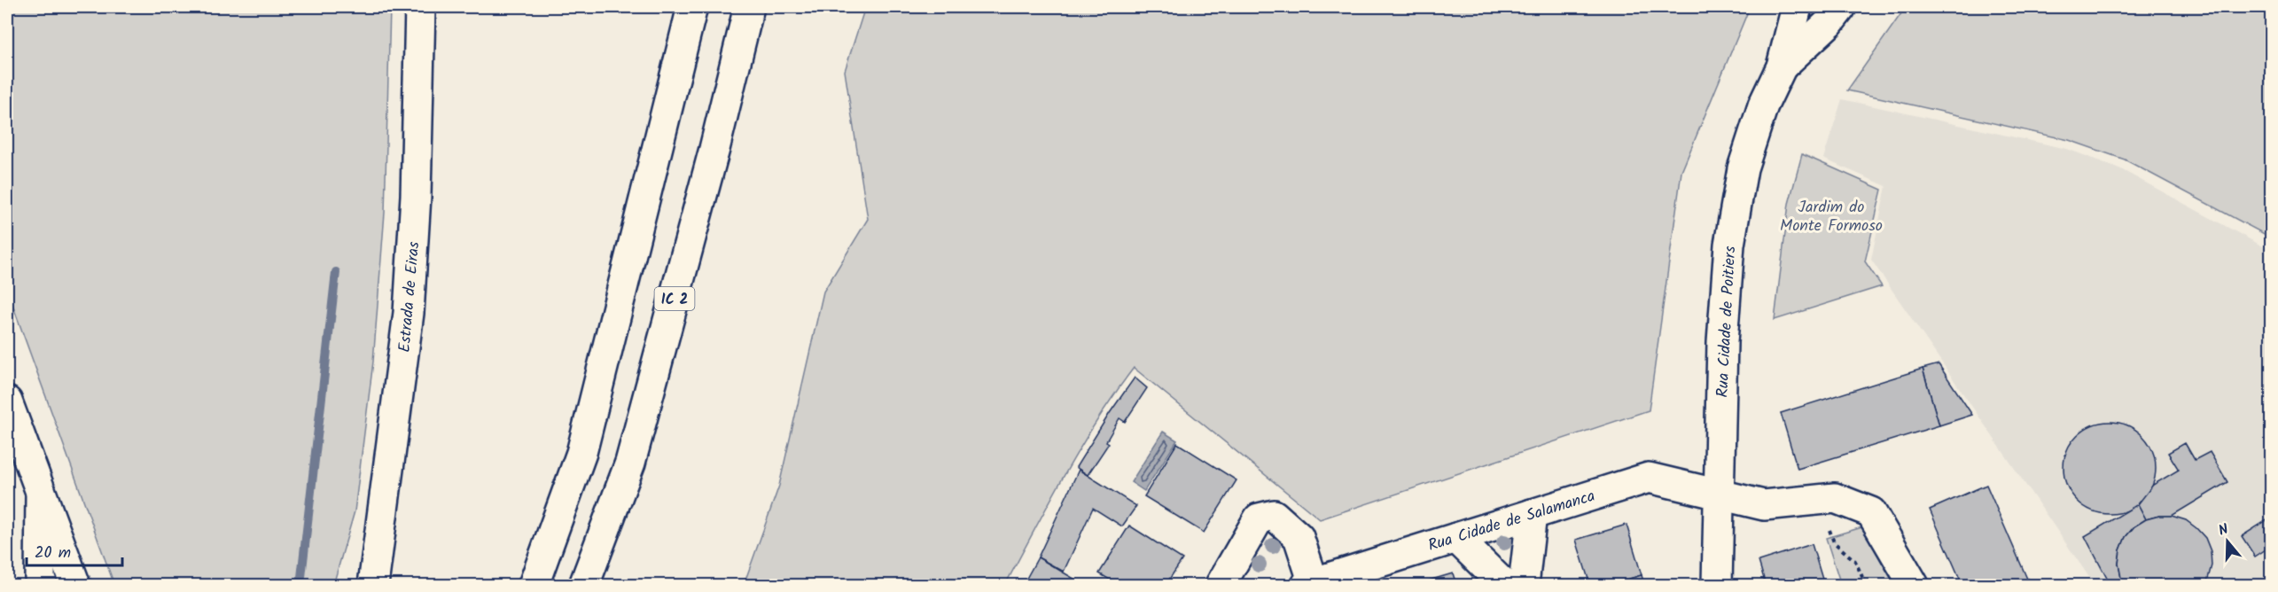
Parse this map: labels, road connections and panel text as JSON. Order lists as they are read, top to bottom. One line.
{"streets":{"main road":["Estrada de Eiras","IC 2","Rua Cidade de Poitiers","Rua Cidade de Salamanca"]},"crossings":[["Rua Cidade de Poitiers","Rua Cidade de Salamanca"]],"parks":["Jardim do Monte Formoso"],"scale_bar":"20 m","north":"top"}
